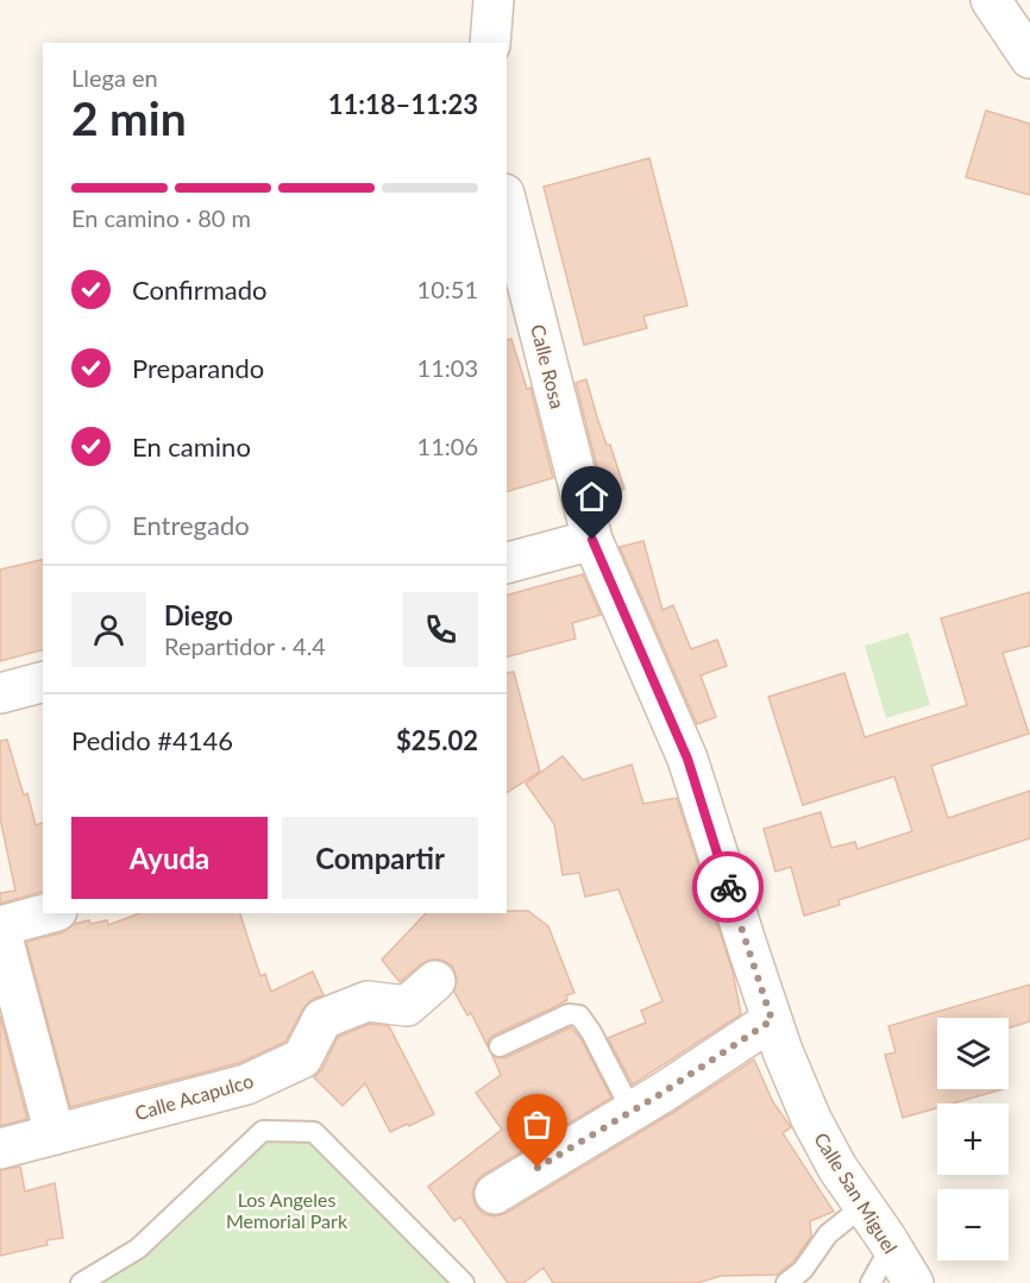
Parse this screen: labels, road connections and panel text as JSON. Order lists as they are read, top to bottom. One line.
{"streets":{"street":["Calle Rosa","Calle Acapulco","Calle San Miguel"]},"crossings":[["Calle Rosa","Calle San Miguel"]],"parks":["Los Angeles Memorial Park"],"page":{"heading":["2 min","Llega en","11:18–11:23"],"panel":["Diego","Repartidor · 4.4","Pedido #4146","$25.02"],"bar":"En camino · 80 m","list":[["Confirmado","10:51"],["Preparando","11:03"],["En camino","11:06"],"Entregado"],"buttons":["Ayuda","Compartir"],"map_buttons":["+","−"]}}
